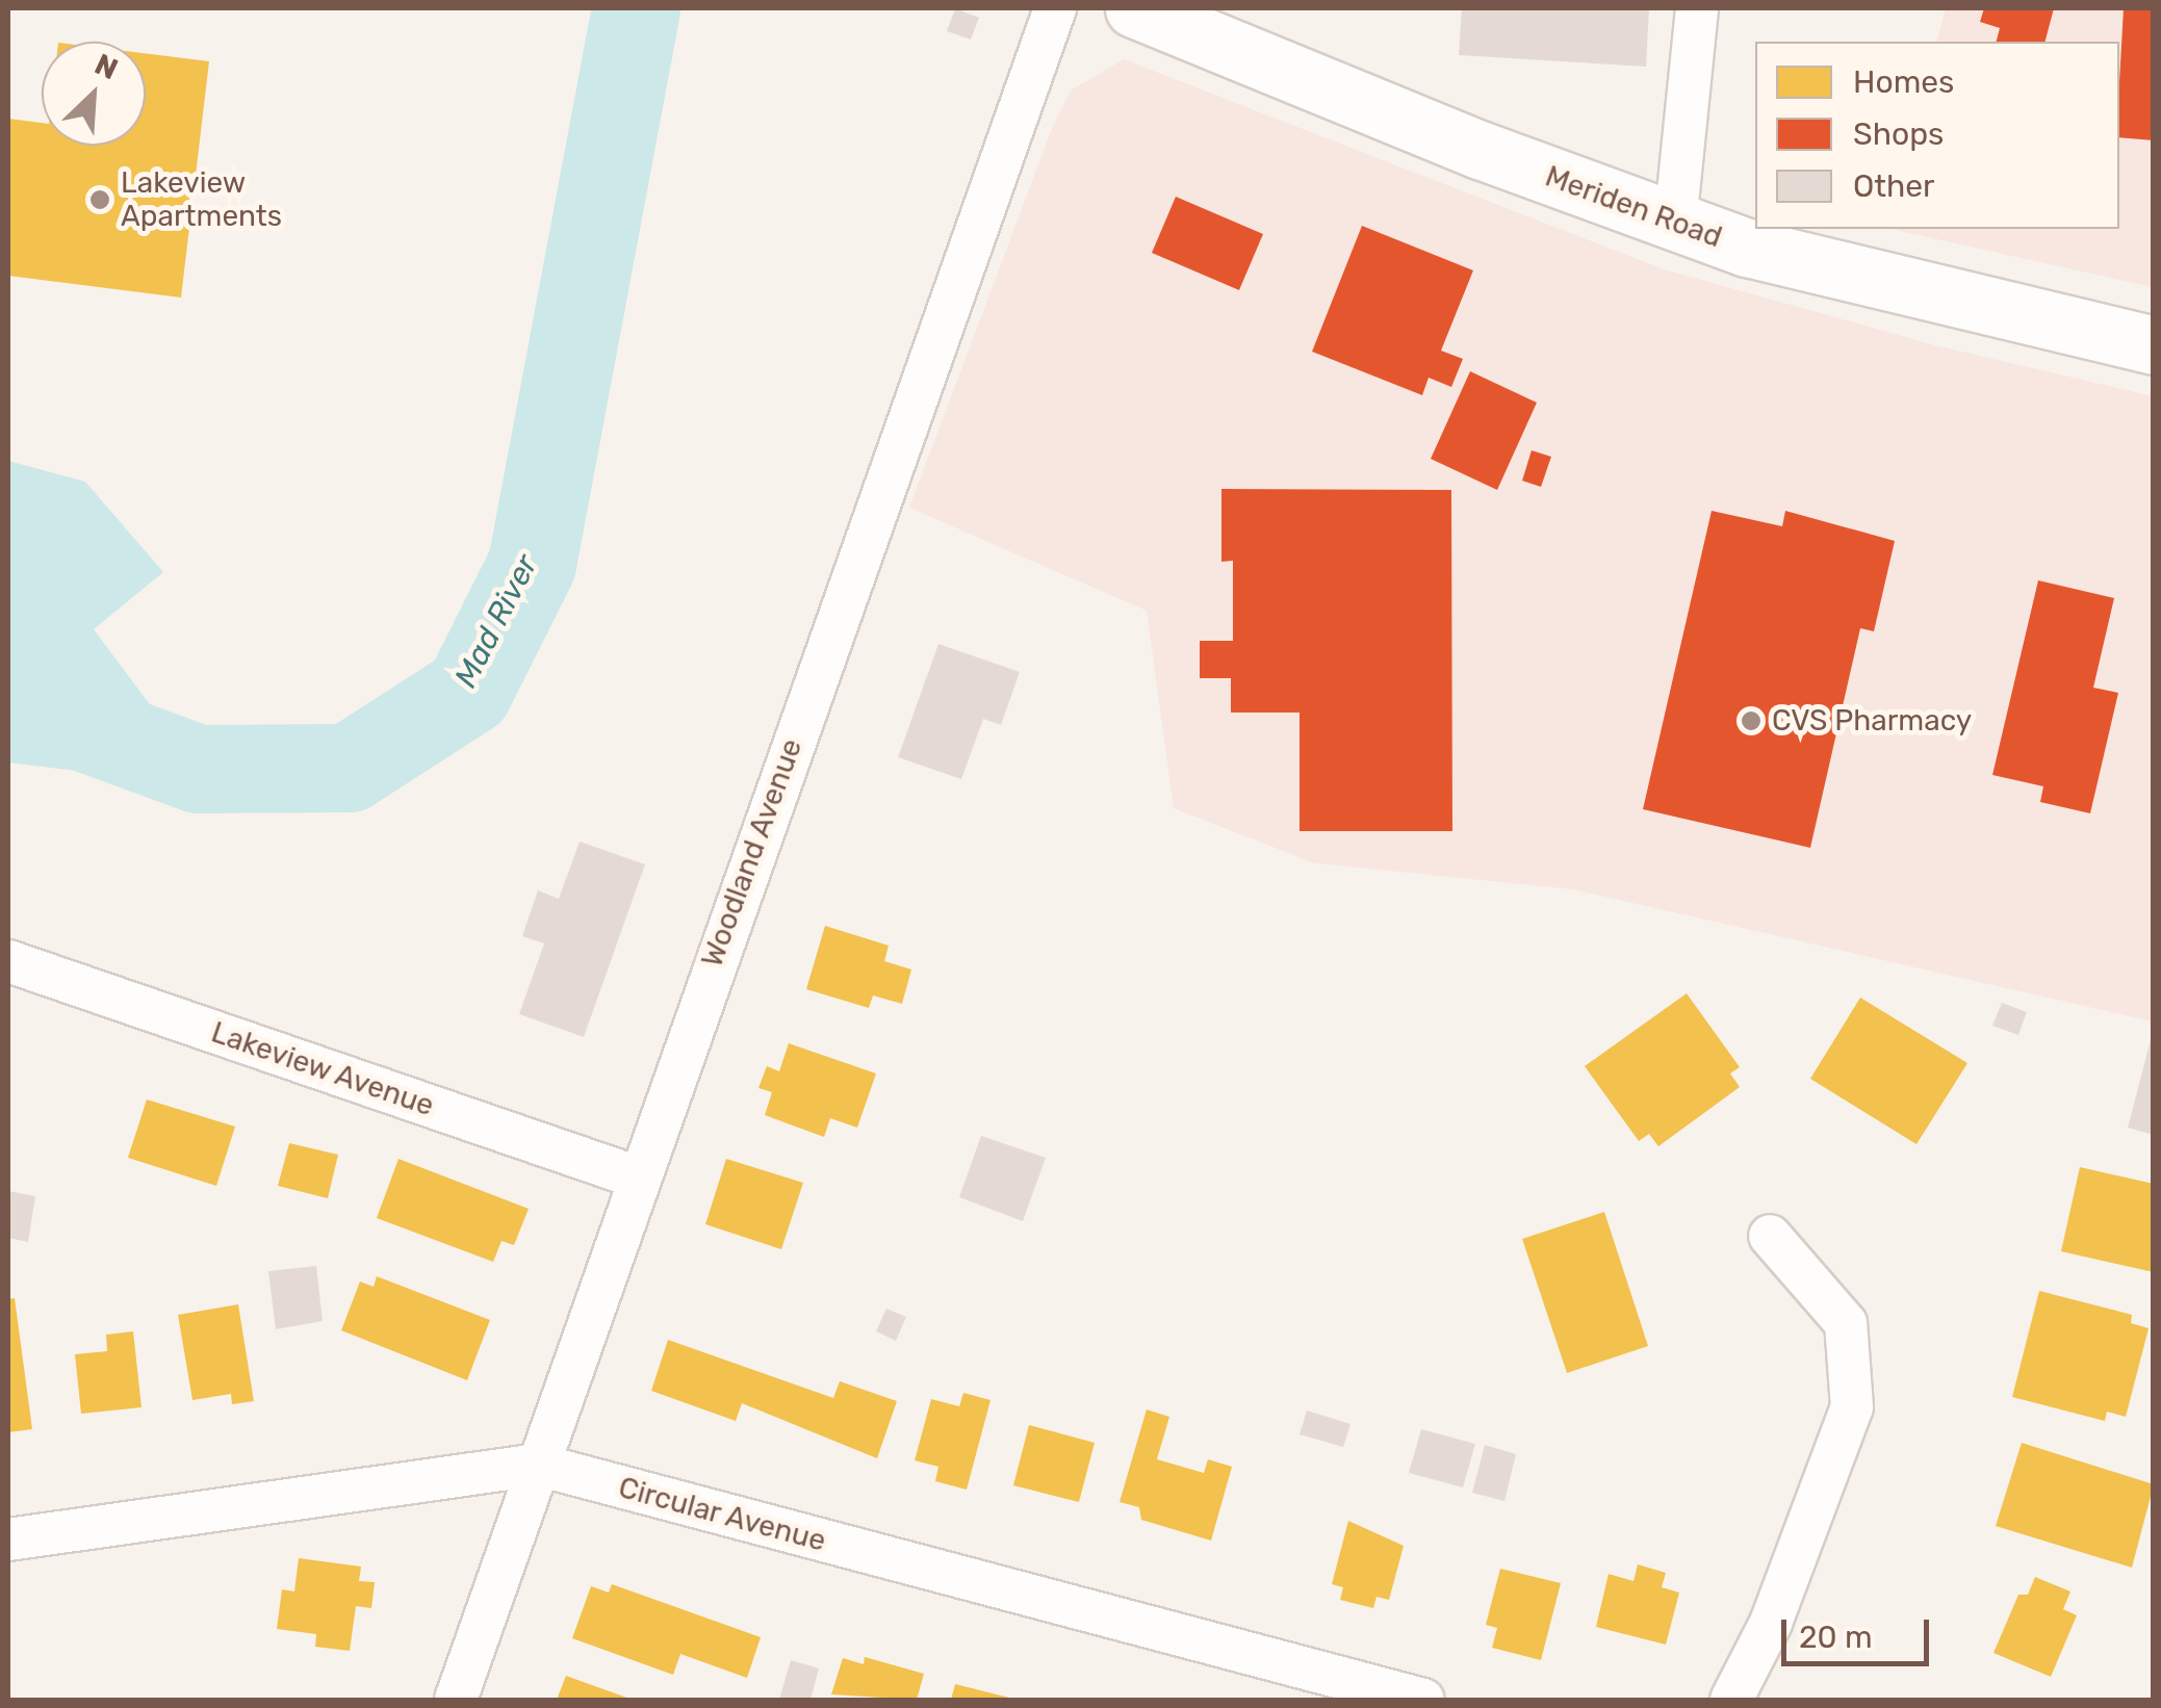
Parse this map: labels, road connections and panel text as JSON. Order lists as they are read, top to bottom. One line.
{"streets":{"main road":["Meriden Road"],"street":["Woodland Avenue","Lakeview Avenue","Circular Avenue"]},"crossings":[["Woodland Avenue","Lakeview Avenue"],["Woodland Avenue","Circular Avenue"]],"water":["Mad River"],"places":["Lakeview Apartments","CVS Pharmacy"],"legend":["Homes","Shops","Other"],"scale_bar":"20 m","north":"top right"}
